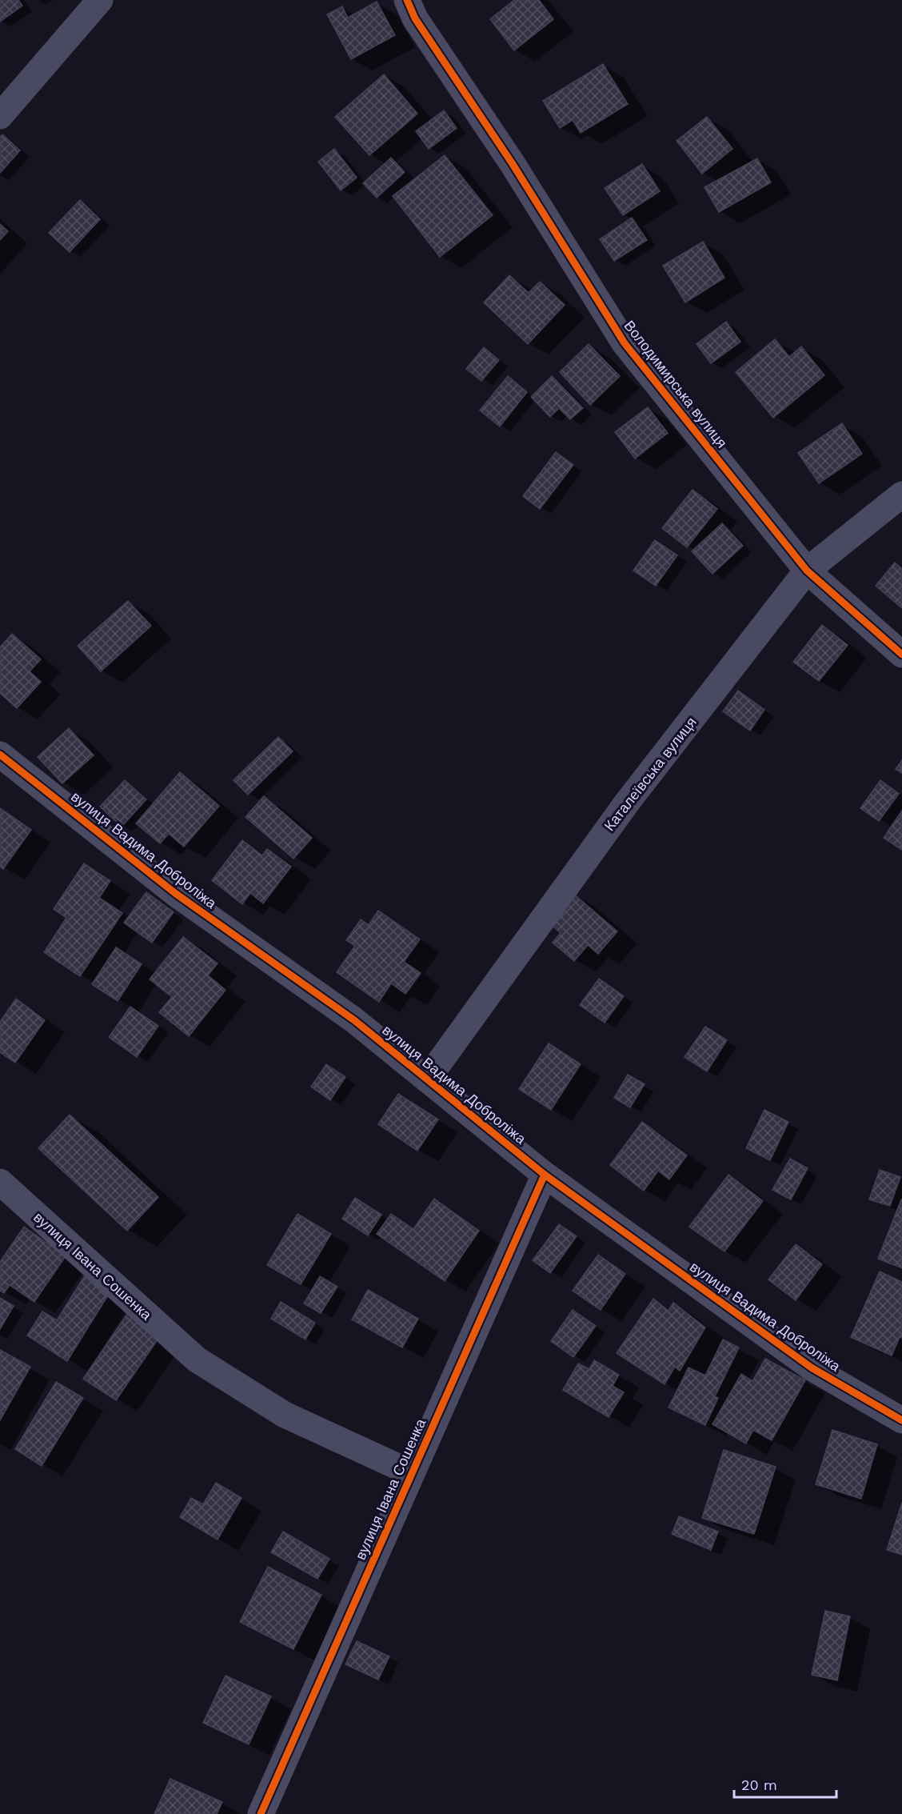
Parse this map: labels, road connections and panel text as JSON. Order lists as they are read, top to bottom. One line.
{"streets":{"street":["Володимирська вулиця","Каталеївська вулиця","вулиця Вадима Доброліжа","вулиця Івана Сошенка"]},"crossings":[["Володимирська вулиця","Каталеївська вулиця"],["Каталеївська вулиця","вулиця Вадима Доброліжа"],["вулиця Вадима Доброліжа","вулиця Івана Сошенка"]],"scale_bar":"20 m"}
